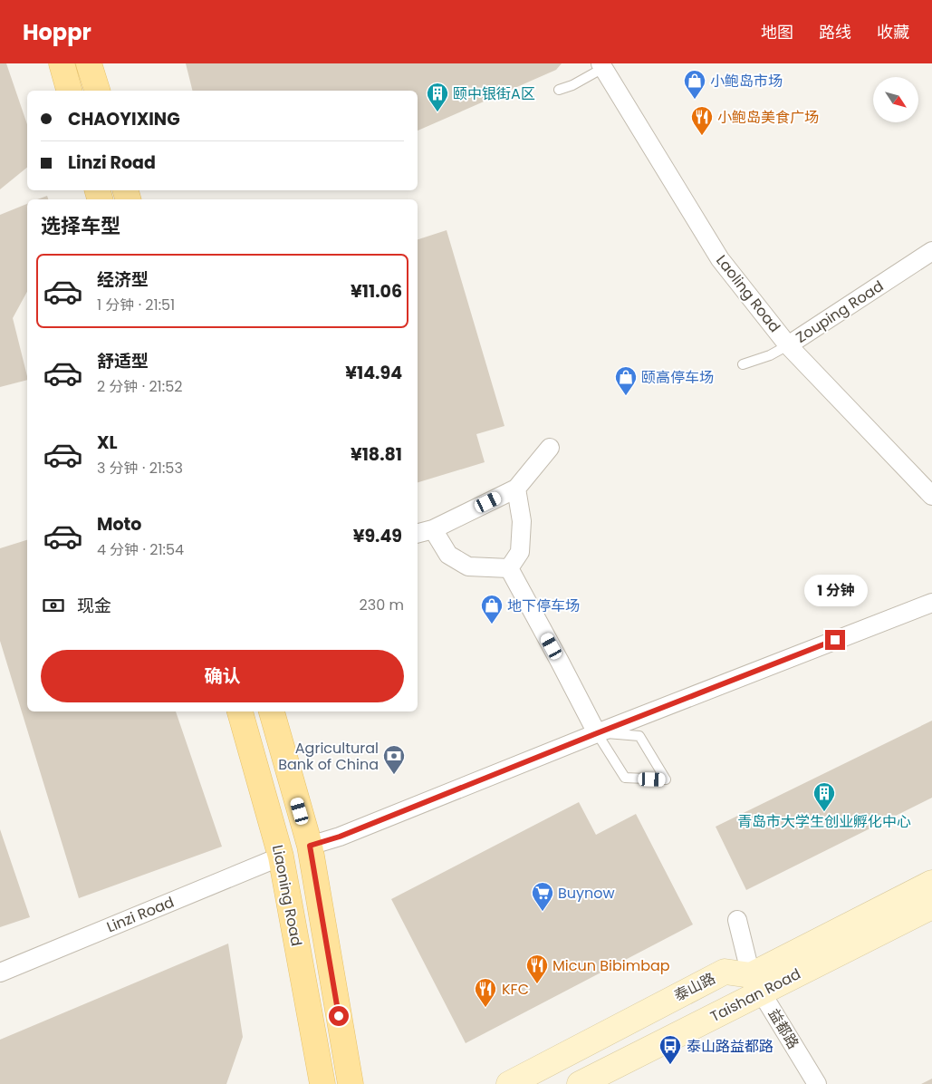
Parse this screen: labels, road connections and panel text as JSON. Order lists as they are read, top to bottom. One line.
{"streets":{"main road":["Liaoning Road"],"street":["Laoling Road","Zouping Road","Linzi Road","泰山路","Taishan Road","益都路"]},"crossings":[["Laoling Road","Zouping Road"],["Liaoning Road","Linzi Road"],["泰山路","Taishan Road"],["泰山路","益都路"],["Taishan Road","益都路"]],"places":{"shop":["小鲍岛市场","颐高停车场","地下停车场"],"building":["颐中银街A区","青岛市大学生创业孵化中心"],"restaurant":["小鲍岛美食广场","Micun Bibimbap","KFC"],"bank":["Agricultural Bank of China"],"supermarket":["Buynow"],"bus stop":["泰山路益都路"]},"north":"bottom right","page":{"header":"Hoppr","nav":["地图","路线","收藏"],"banner":["CHAOYIXING","Linzi Road"],"heading":"选择车型","list":[{"name":"经济型","note":"1 分钟 · 21:51","value":"¥11.06"},{"name":"舒适型","note":"2 分钟 · 21:52","value":"¥14.94"},{"name":"XL","note":"3 分钟 · 21:53","value":"¥18.81"},{"name":"Moto","note":"4 分钟 · 21:54","value":"¥9.49"}],"bubble":"1 分钟","pay":["现金","230 m"],"buttons":"确认"}}
